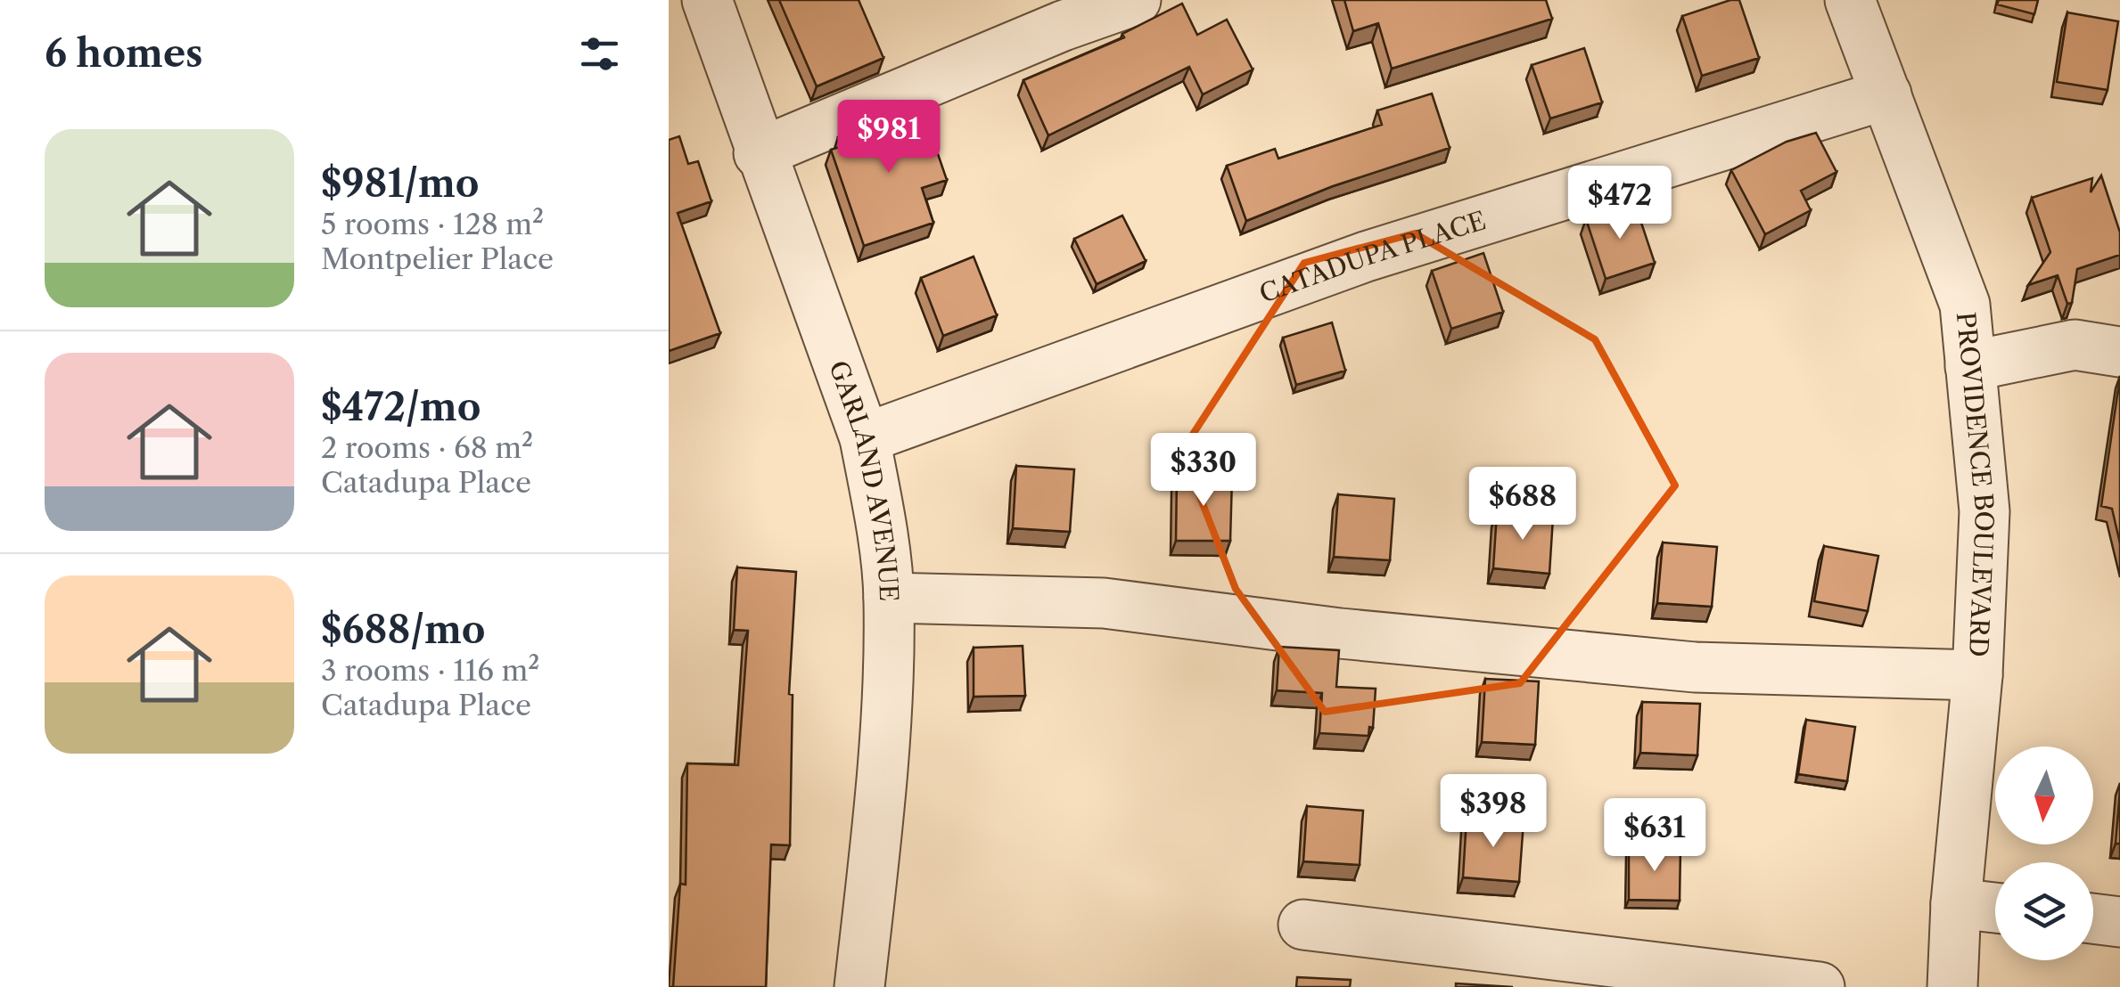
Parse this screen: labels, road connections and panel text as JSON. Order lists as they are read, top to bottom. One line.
{"streets":{"street":["CATADUPA PLACE","GARLAND AVENUE","PROVIDENCE BOULEVARD"]},"crossings":[["CATADUPA PLACE","GARLAND AVENUE"],["CATADUPA PLACE","PROVIDENCE BOULEVARD"]],"north":"bottom","page":{"heading":"6 homes","price":["$981","$472","$330","$688","$398","$631"],"list":[{"name":"$981/mo","note":"5 rooms · 128 m² · Montpelier Place"},{"name":"$472/mo","note":"2 rooms · 68 m² · Catadupa Place"},{"name":"$688/mo","note":"3 rooms · 116 m² · Catadupa Place"}]}}
